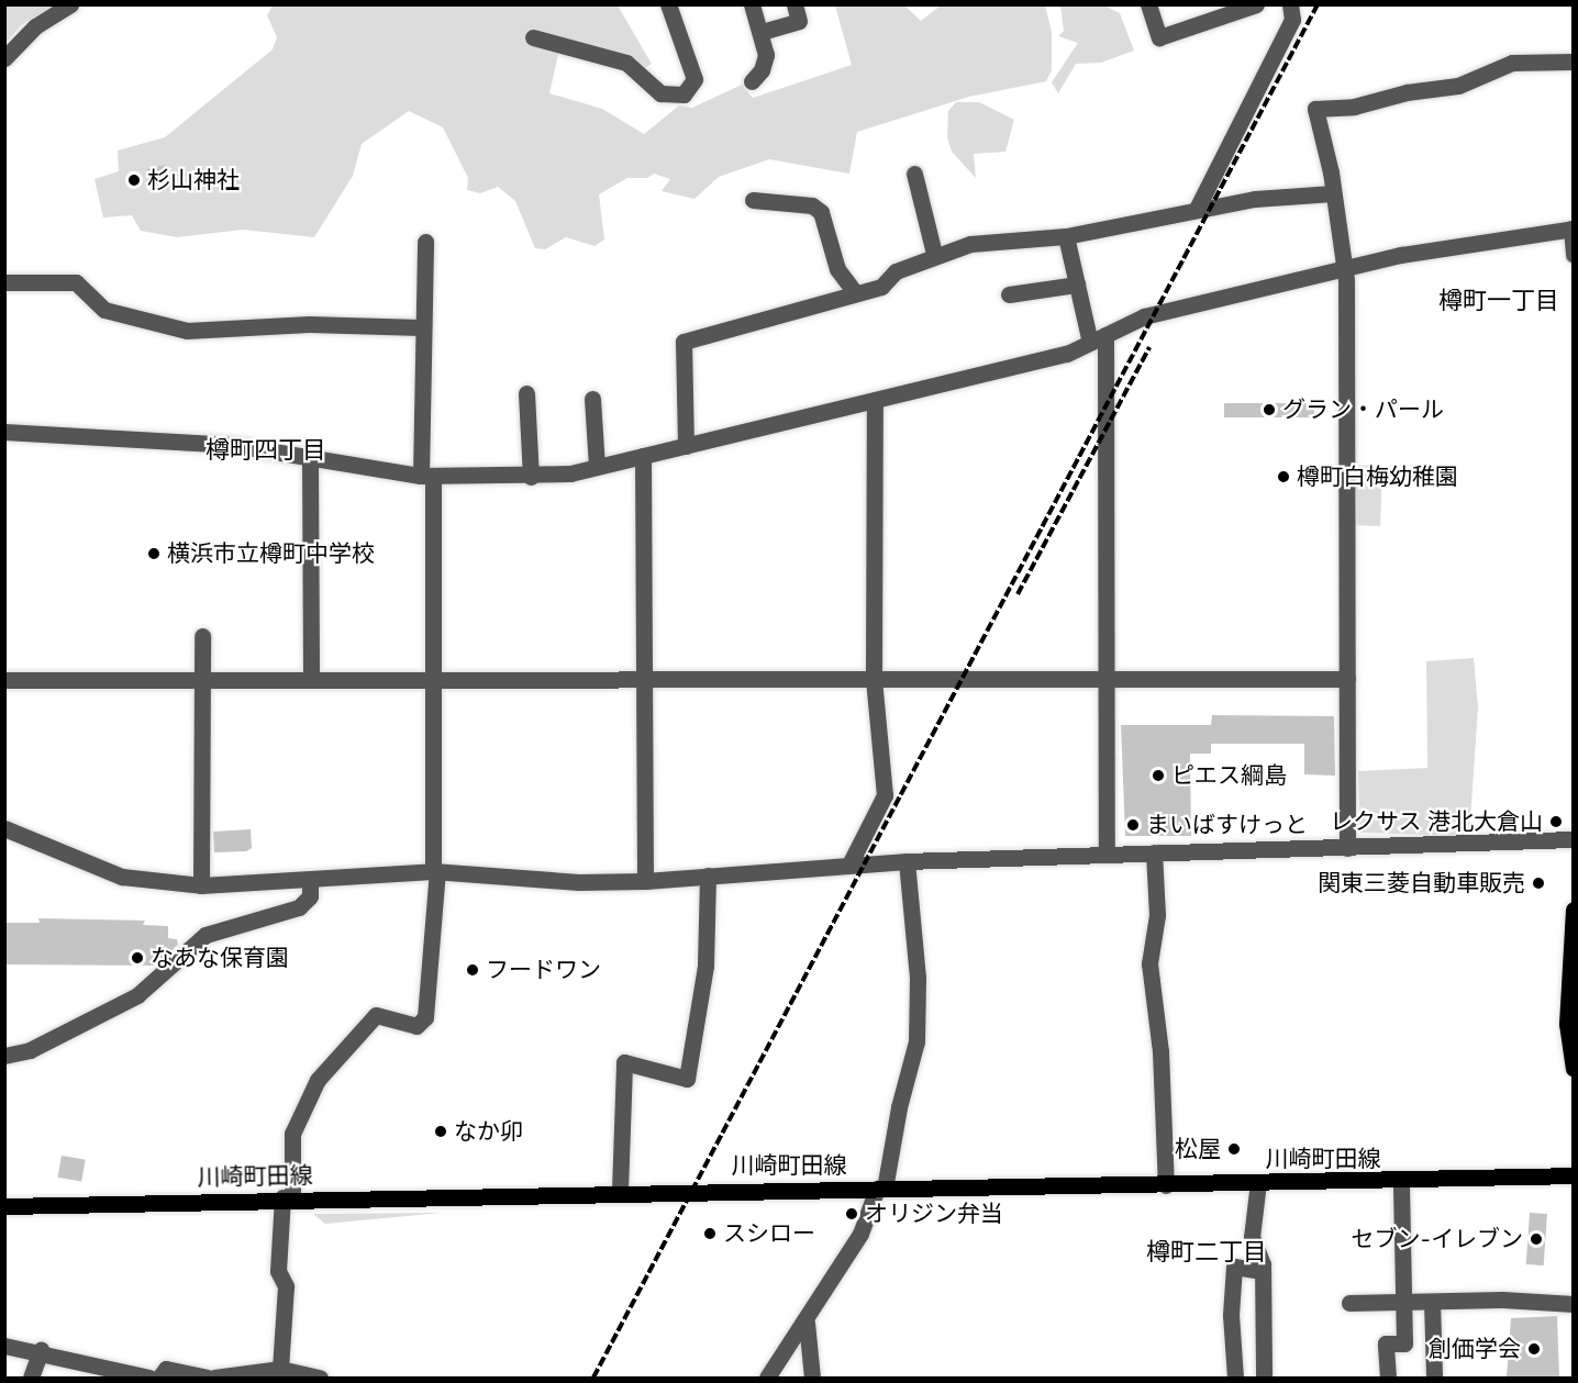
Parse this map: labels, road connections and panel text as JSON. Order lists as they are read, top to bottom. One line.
{"streets":{"main road":["川崎町田線"]},"districts":["樽町一丁目","樽町四丁目","樽町二丁目"],"places":["杉山神社","グラン・パール","樽町白梅幼稚園","横浜市立樽町中学校","ピエス綱島","レクサス 港北大倉山","まいばすけっと","関東三菱自動車販売","なあな保育園","フードワン","なか卯","松屋","オリジン弁当","スシロー","セブン-イレブン","創価学会"]}
